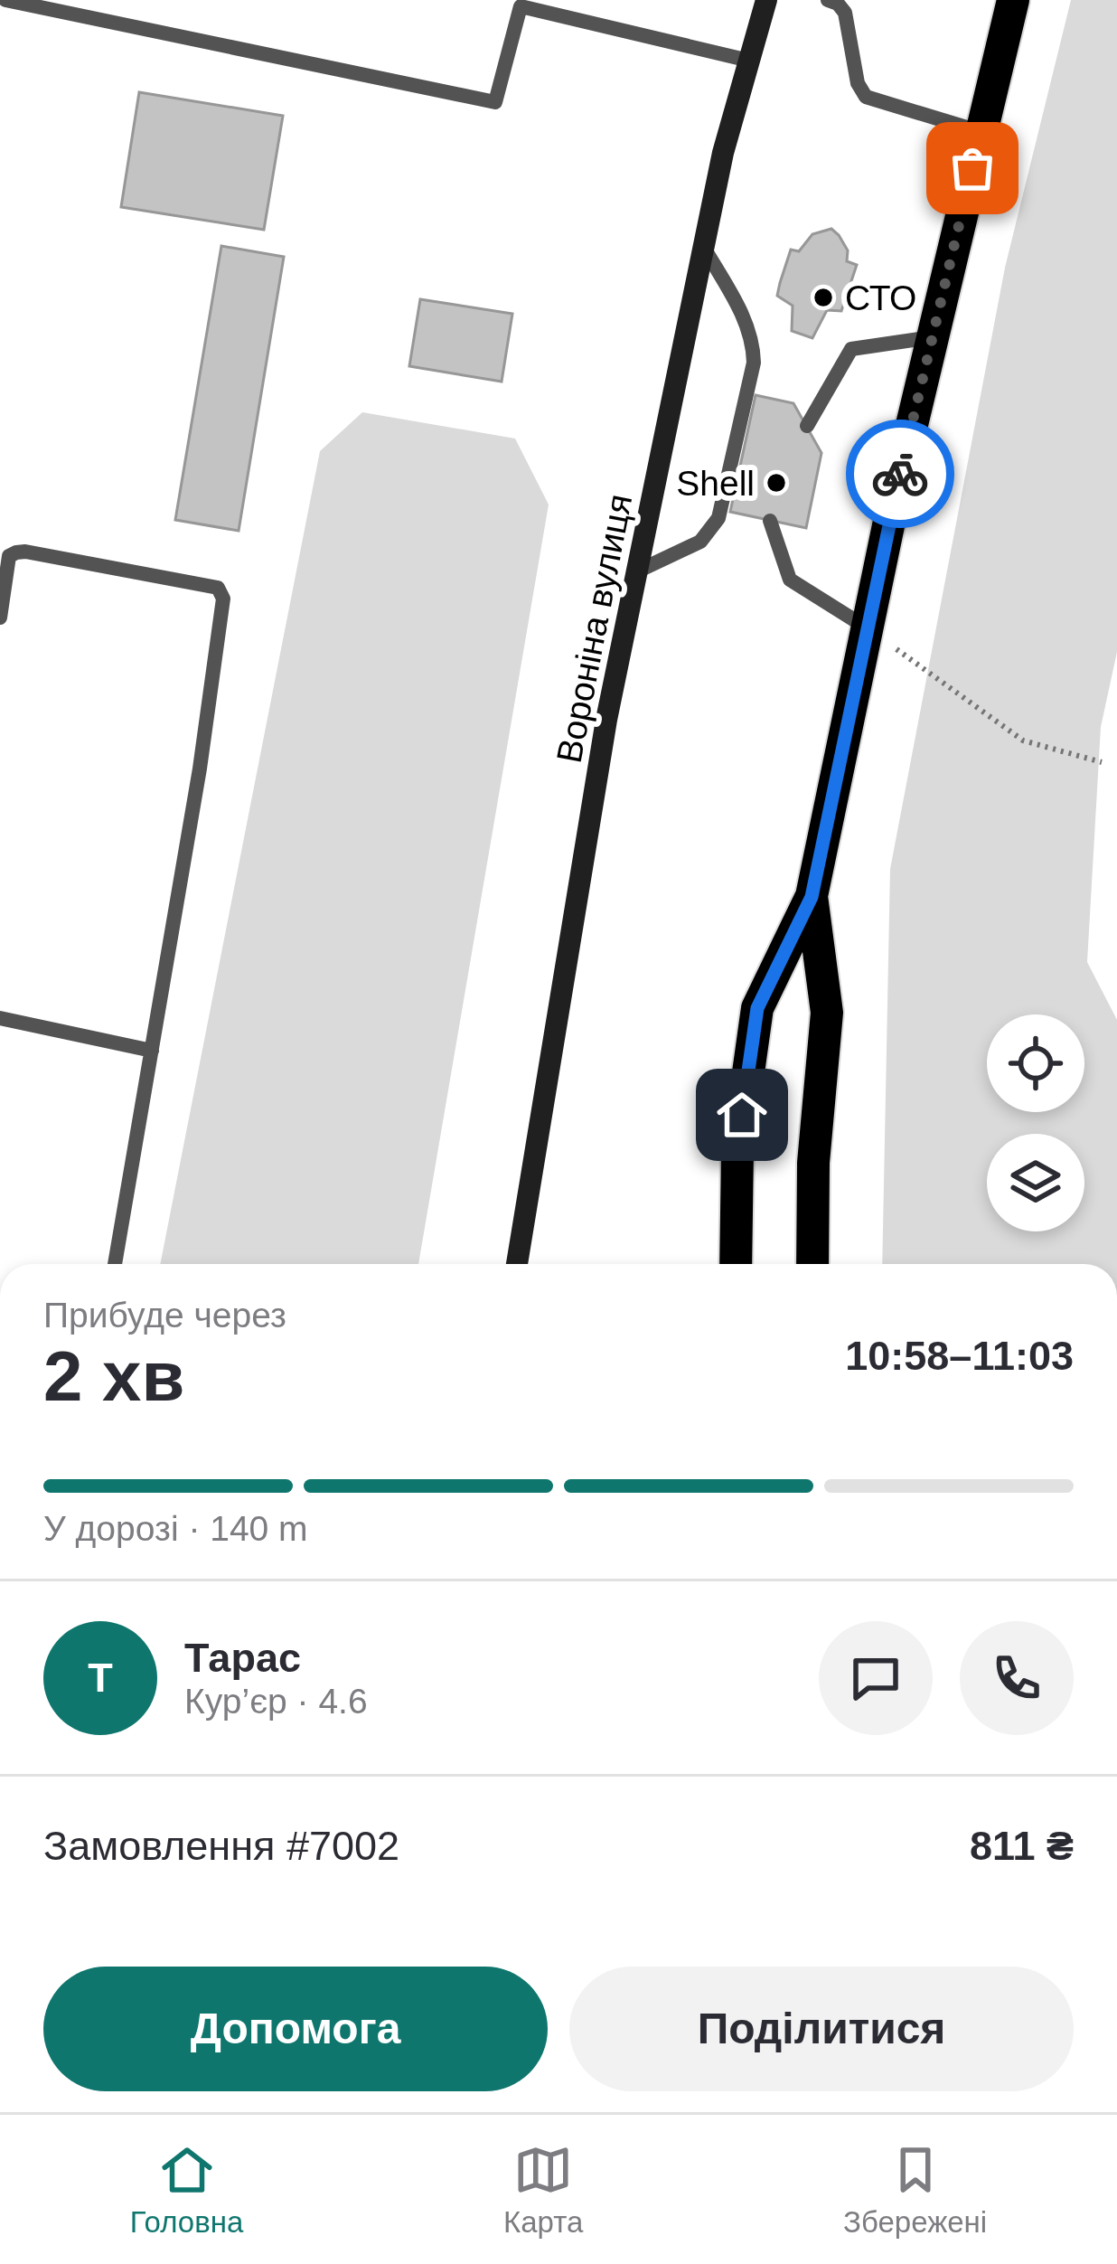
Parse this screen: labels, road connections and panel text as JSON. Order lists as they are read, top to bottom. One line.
{"streets":{"street":["Вороніна вулиця"]},"places":["СТО","Shell"],"page":{"heading":["2 хв","Прибуде через","10:58–11:03"],"panel":["Тарас","Кур’єр · 4.6","Замовлення #7002","811 ₴"],"bar":"У дорозі · 140 m","round":"Т","buttons":["Допомога","Поділитися"],"tabs":["Головна","Карта","Збережені"]}}
